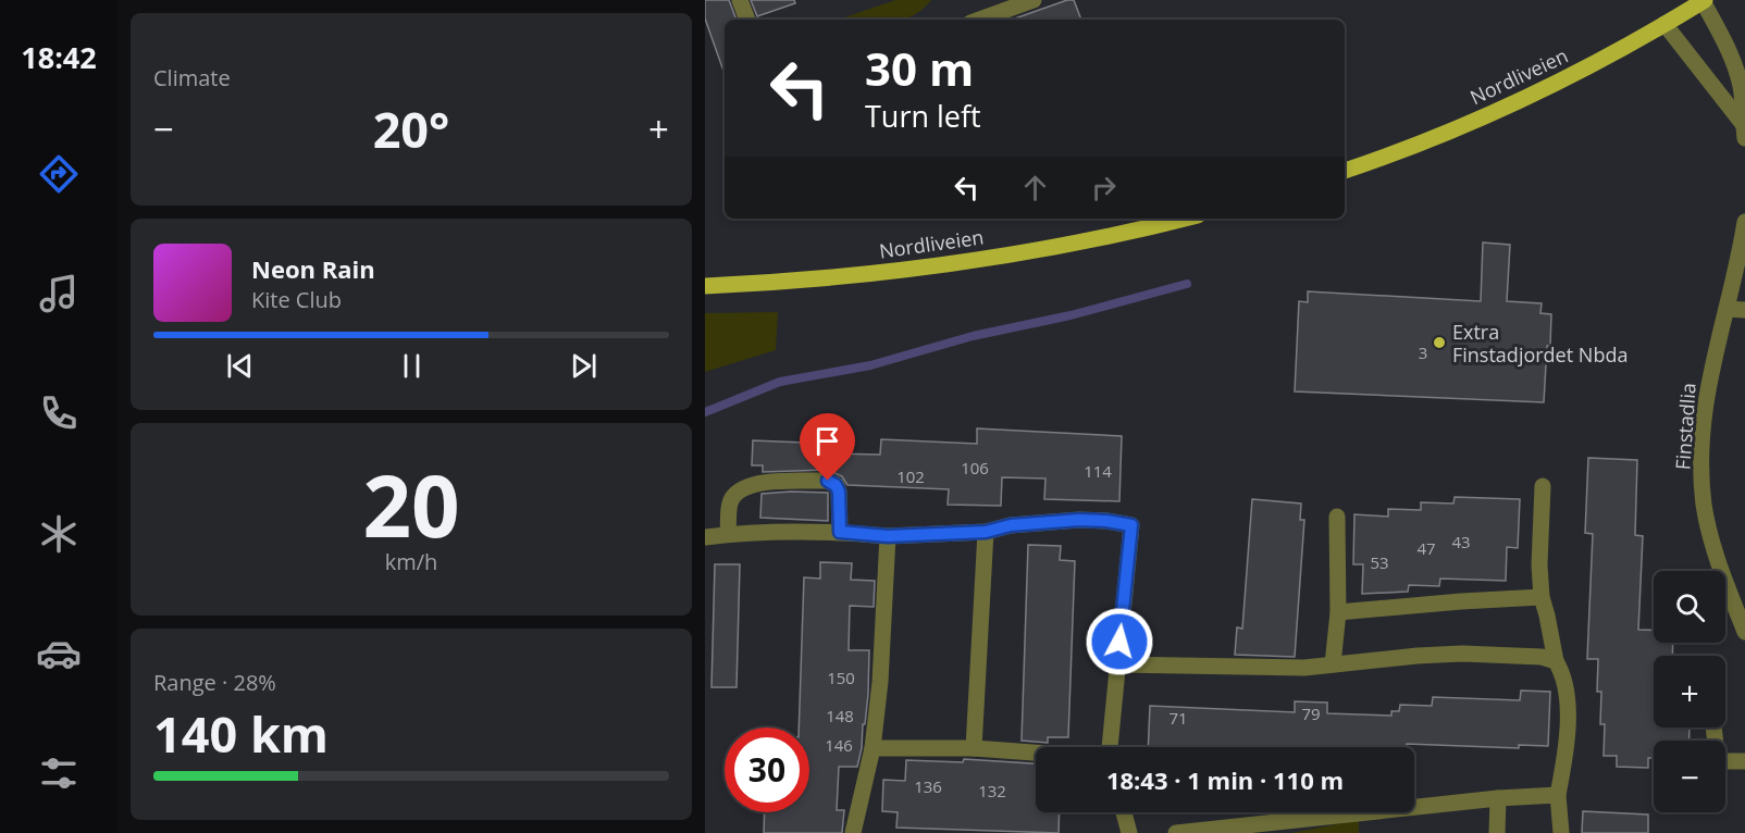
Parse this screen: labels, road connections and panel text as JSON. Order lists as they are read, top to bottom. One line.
{"streets":{"main road":["Nordliveien"],"street":["Finstadlia"]},"places":["Extra Finstadjordet Nbda"],"house_numbers":["3","106","114","102","43","47","53","150","79","148","71","146","136","132"],"page":{"tabs":"18:42","tile":["Climate",["20","km/h"],["Range · 28%","140 km"]],"turn":["30 m","Turn left"],"heat":["−","20°","+"],"song":["Neon Rain","Kite Club"],"map_buttons":["+","−"],"limit":"30","trip":"18:43 · 1 min · 110 m"}}
